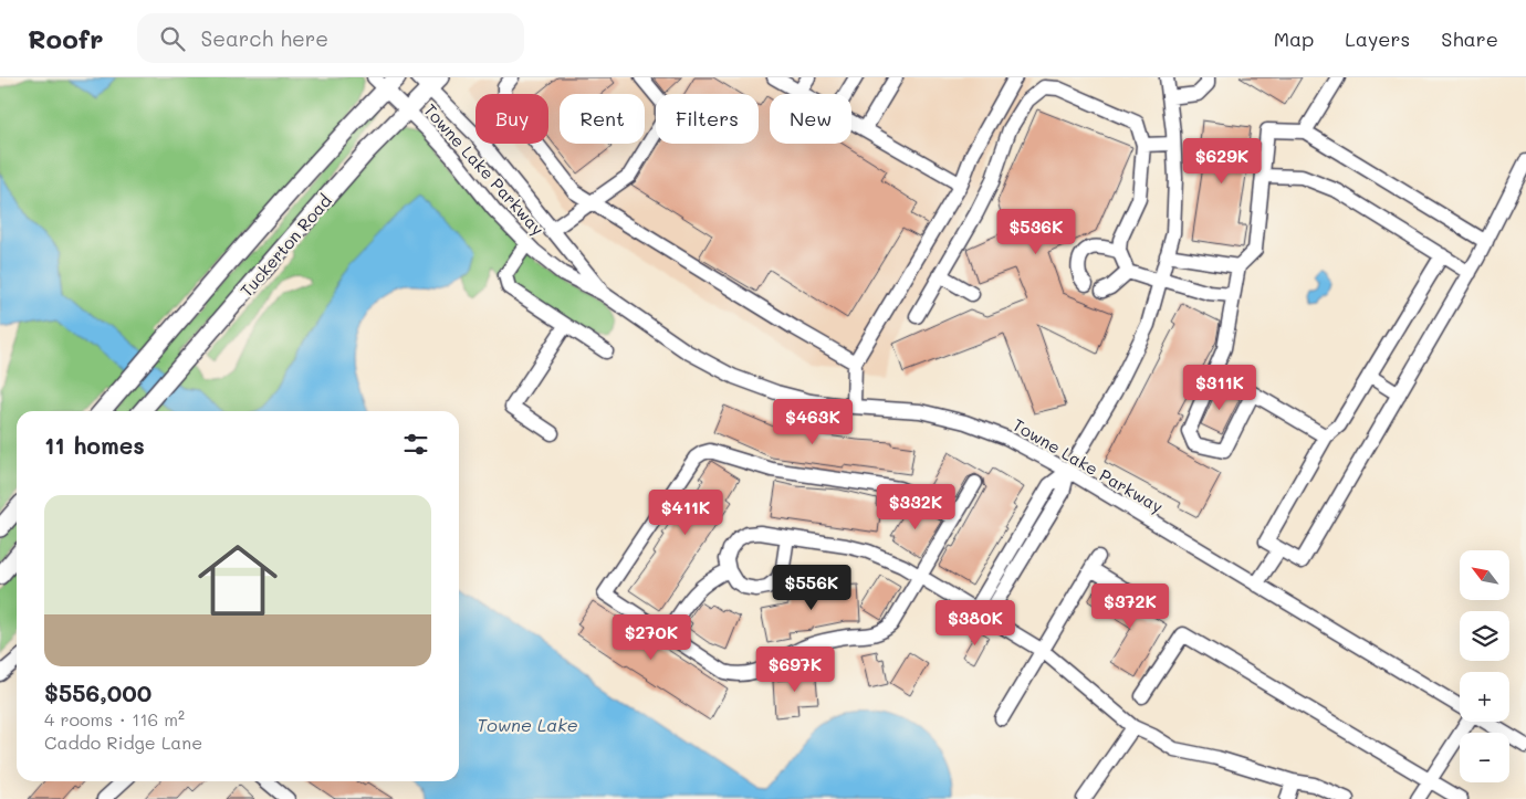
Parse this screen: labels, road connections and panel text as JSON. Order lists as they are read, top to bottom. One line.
{"streets":{"main road":["Tuckerton Road"],"street":["Towne Lake Parkway"]},"crossings":[["Towne Lake Parkway","Tuckerton Road"]],"water":["Towne Lake"],"north":"top left","page":{"header":"Roofr","search":"Search here","nav":["Map","Layers","Share"],"chip":["Buy","Rent","Filters","New"],"price":["$629K","$536K","$311K","$463K","$332K","$411K","$556K","$372K","$380K","$270K","$697K"],"heading":"11 homes","list":[{"name":"$556,000","note":"4 rooms · 116 m² · Caddo Ridge Lane"}],"map_buttons":["+","−"]}}
